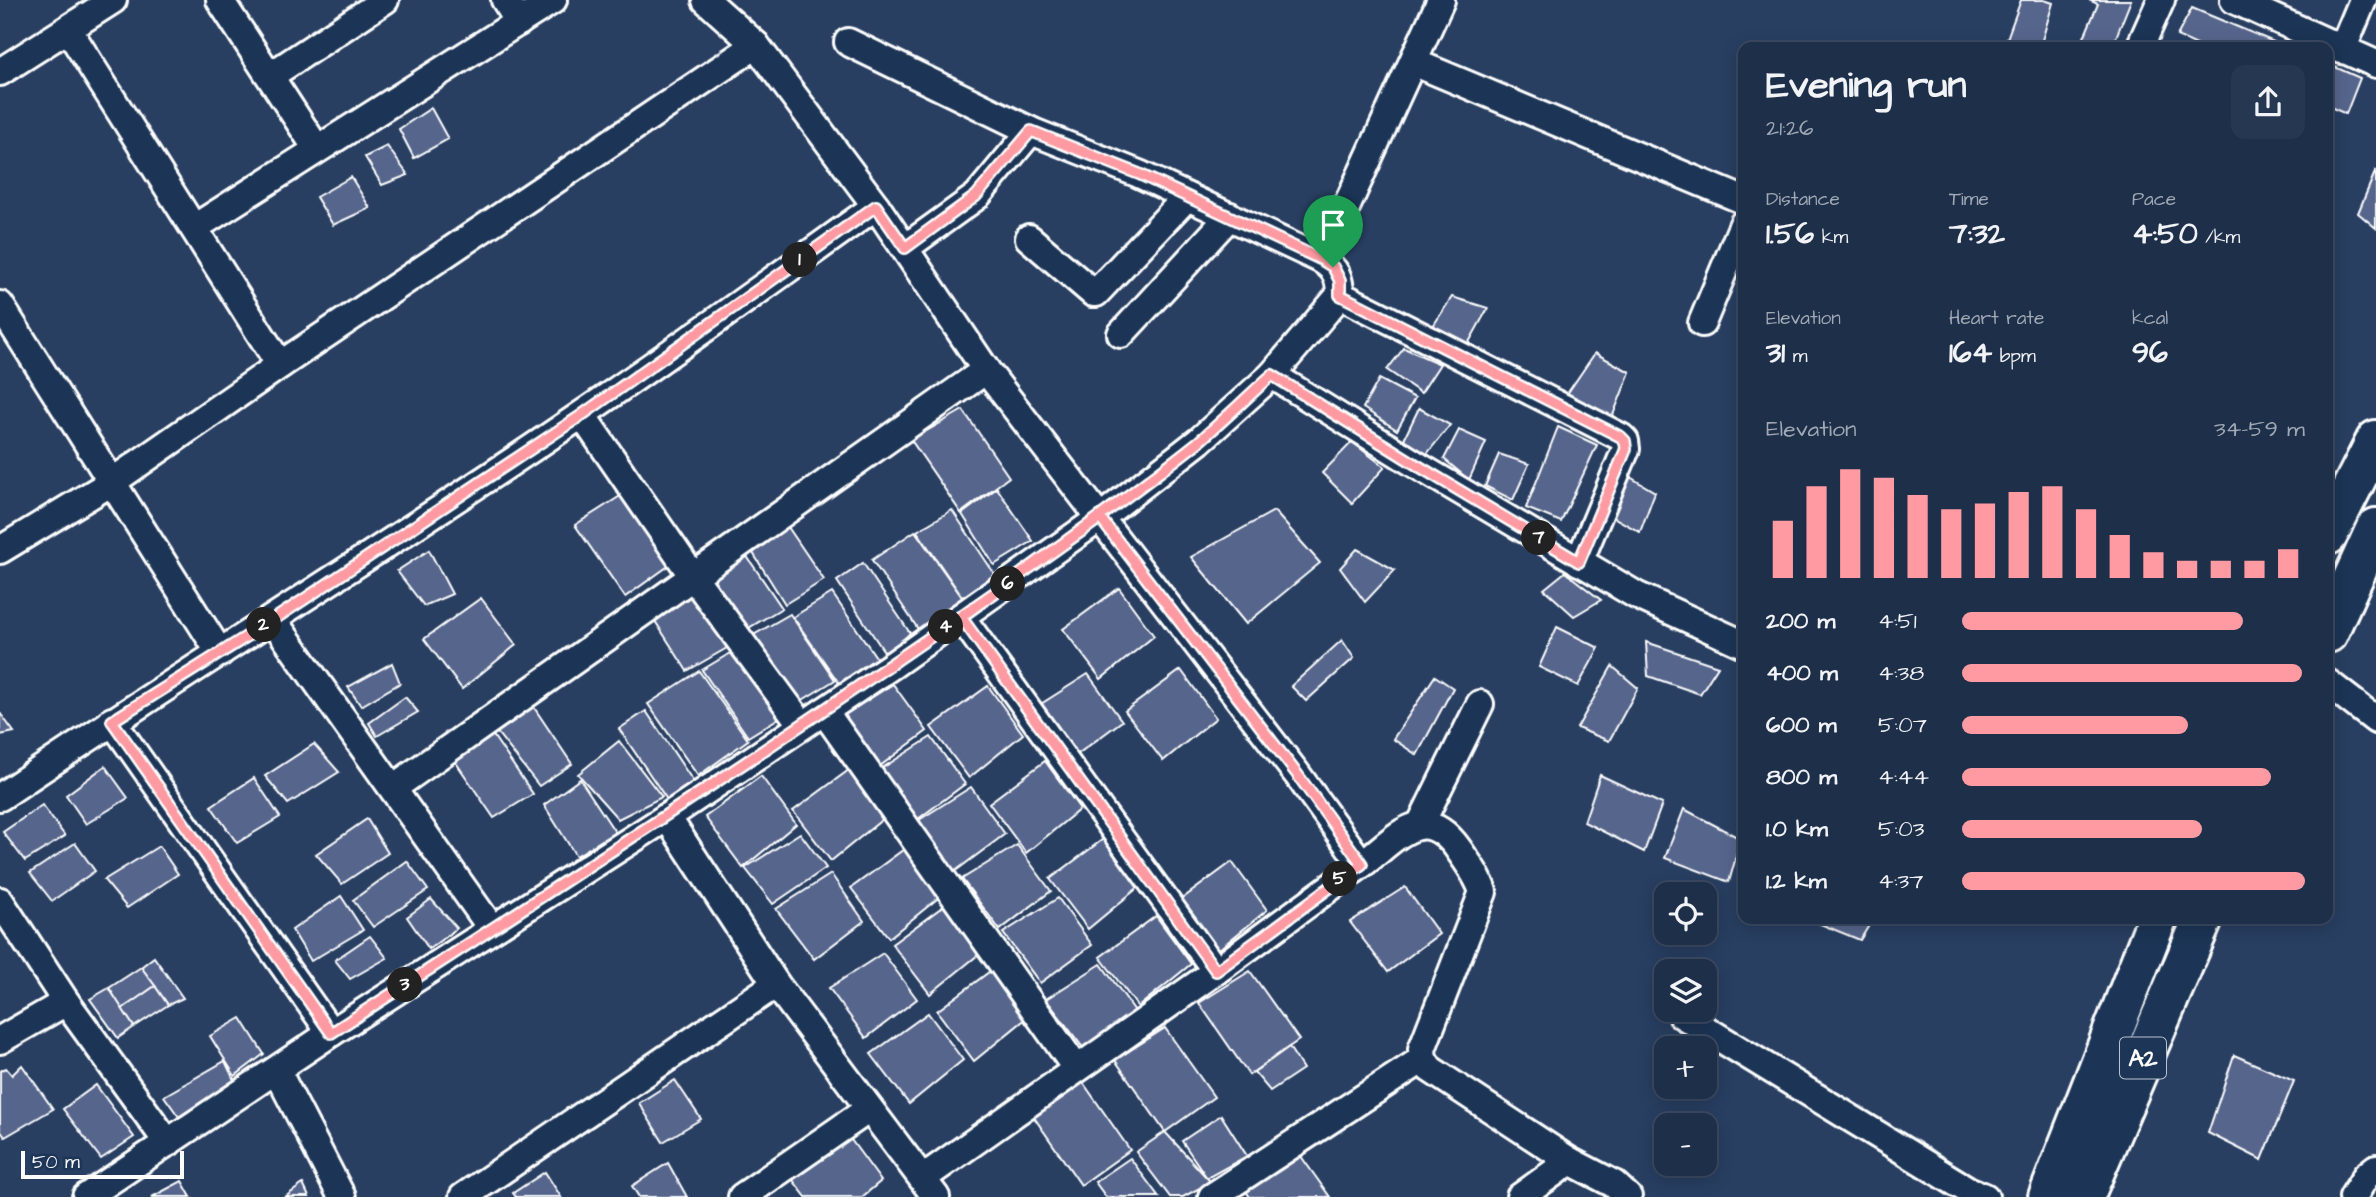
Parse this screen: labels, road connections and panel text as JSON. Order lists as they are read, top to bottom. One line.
{"streets":{"highway":["A2"]},"scale_bar":"50 m","page":{"heading":["Evening run","21:26"],"stats":[["Distance","1.56 km"],["Time","7:32"],["Pace","4:50 /km"],["Elevation","31 m"],["Heart rate","164 bpm"],["kcal","96"]],"pins":["1","7","6","2","4","5","3"],"chart":["Elevation","34–59 m"],"list":[{"name":"200 m","note":"4:51"},{"name":"400 m","note":"4:38"},{"name":"600 m","note":"5:07"},{"name":"800 m","note":"4:44"},{"name":"1.0 km","note":"5:03"},{"name":"1.2 km","note":"4:37"}],"map_buttons":["+","−"],"scale":"50 m"}}
